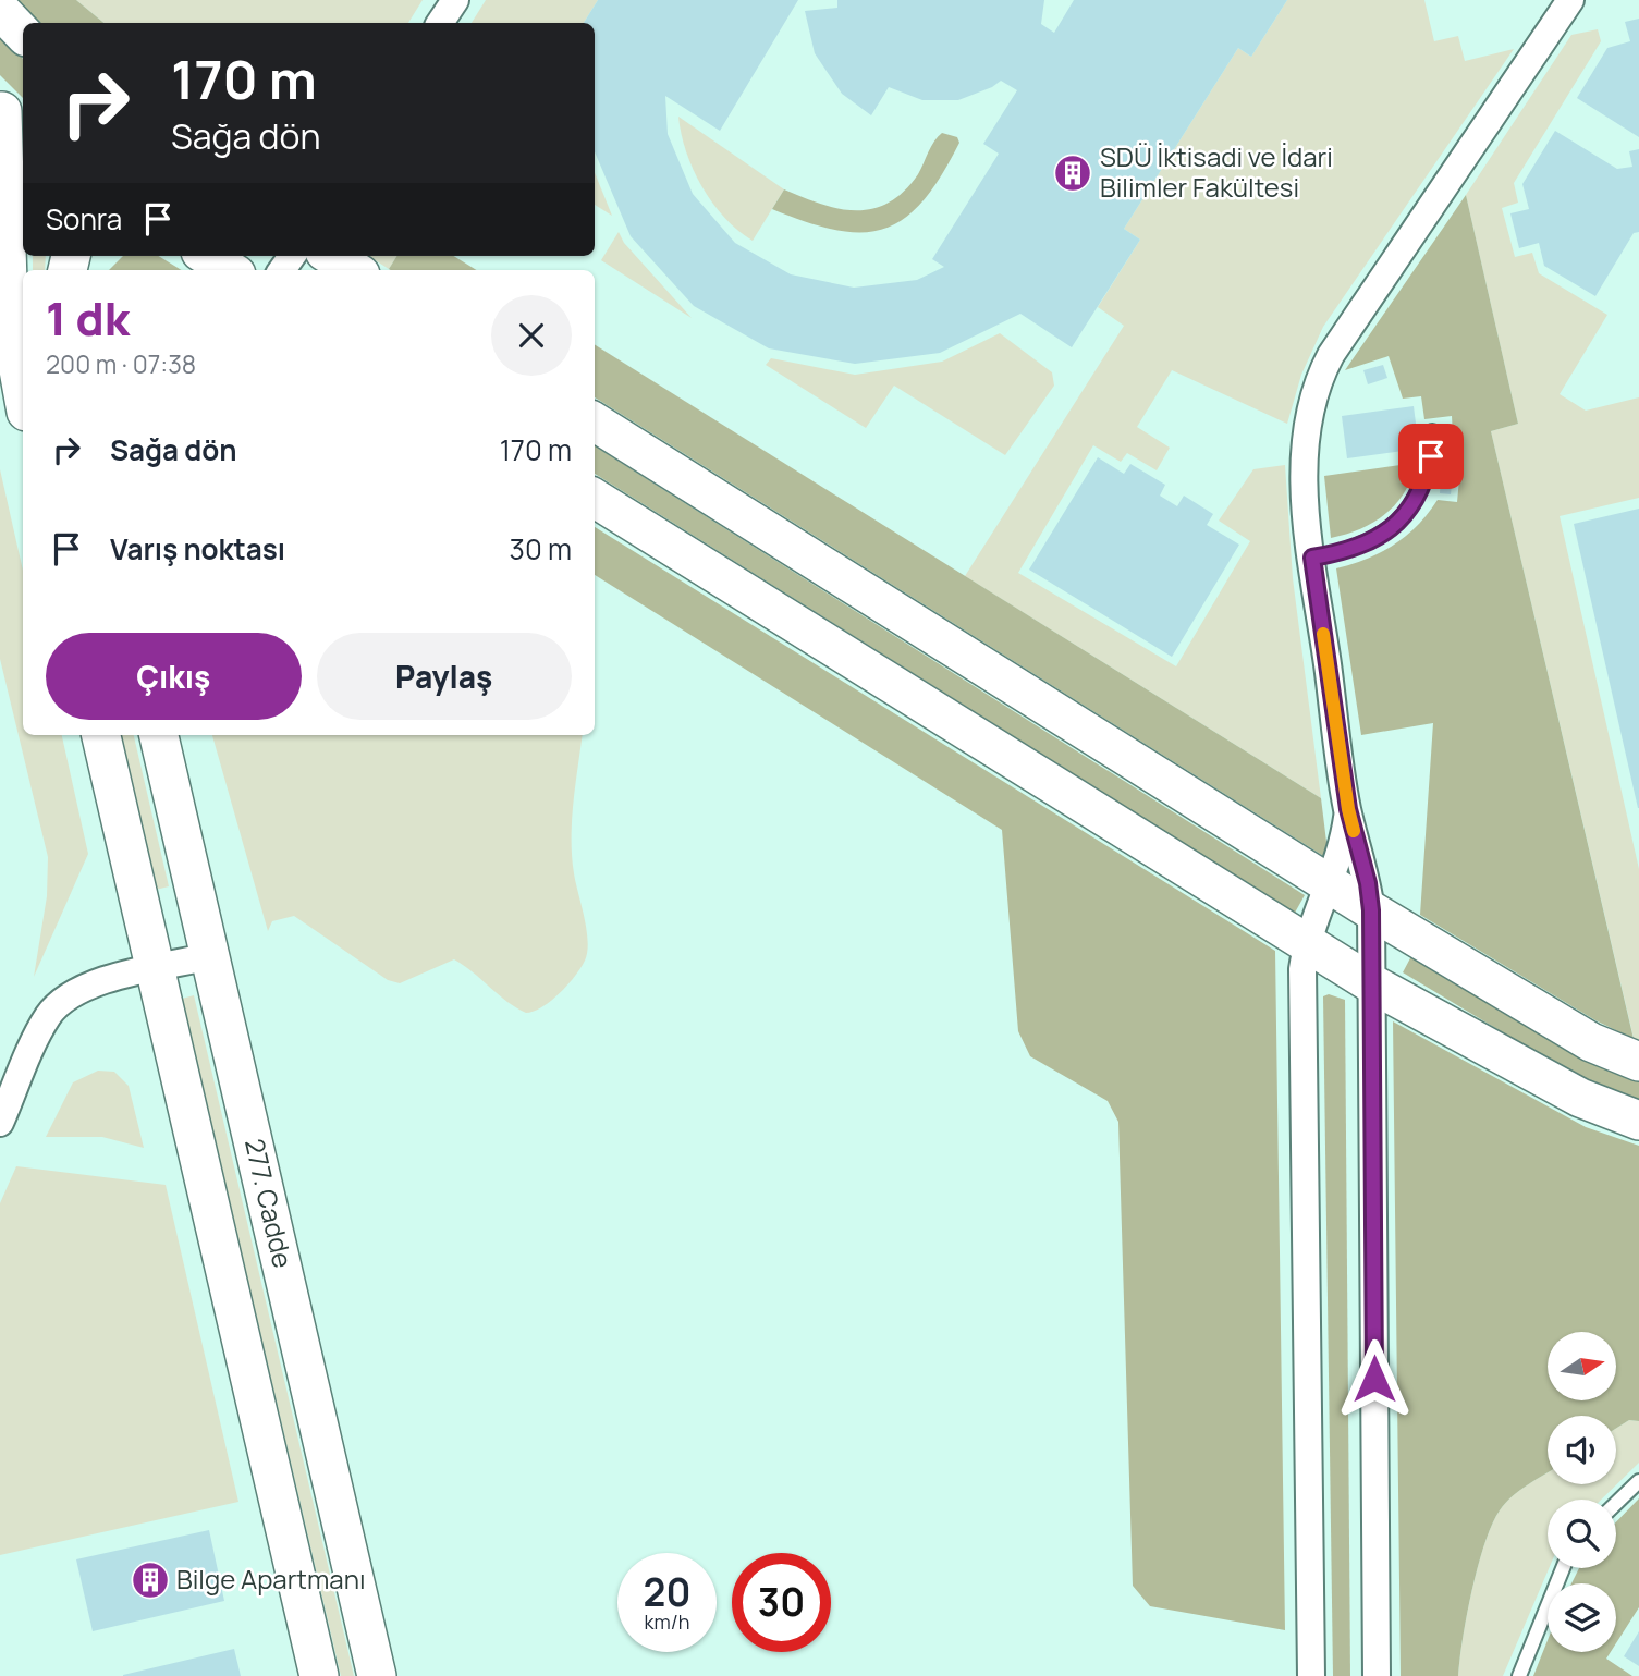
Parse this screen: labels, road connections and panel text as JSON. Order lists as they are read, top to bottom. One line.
{"streets":{"street":["277. Cadde"]},"places":{"building":["SDÜ İktisadi ve İdari Bilimler Fakültesi","Bilge Apartmanı"]},"north":"right","page":{"turn":["170 m","Sağa dön"],"then":"Sonra","heading":["1 dk","200 m · 07:38"],"list":[{"name":"Sağa dön","value":"170 m"},{"name":"Varış noktası","value":"30 m"}],"buttons":["Çıkış","Paylaş"],"speed":"20 km/h","limit":"30"}}
